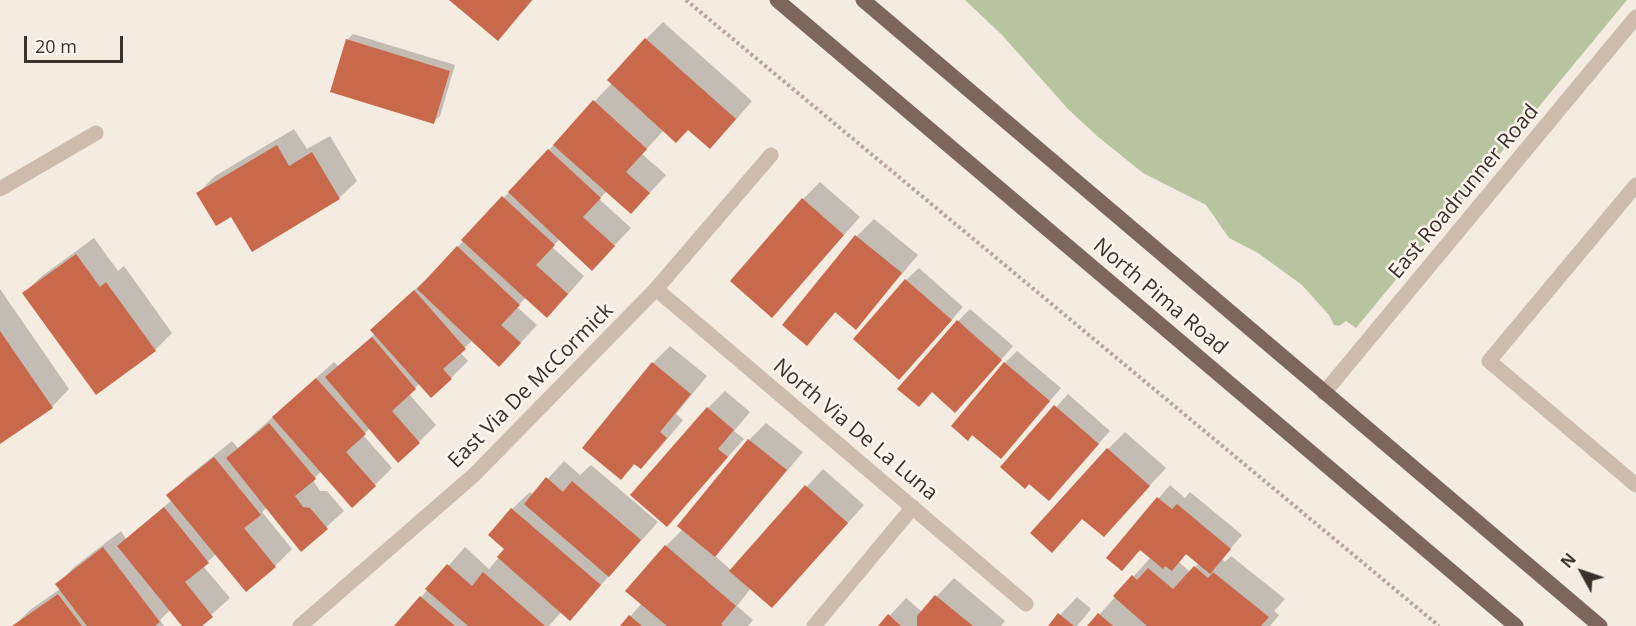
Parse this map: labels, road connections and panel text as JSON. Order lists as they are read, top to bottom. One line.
{"streets":{"main road":["North Pima Road"],"street":["East Roadrunner Road","East Via De McCormick","North Via De La Luna"]},"crossings":[["East Roadrunner Road","North Pima Road"],["East Via De McCormick","North Via De La Luna"]],"scale_bar":"20 m","north":"top left"}
